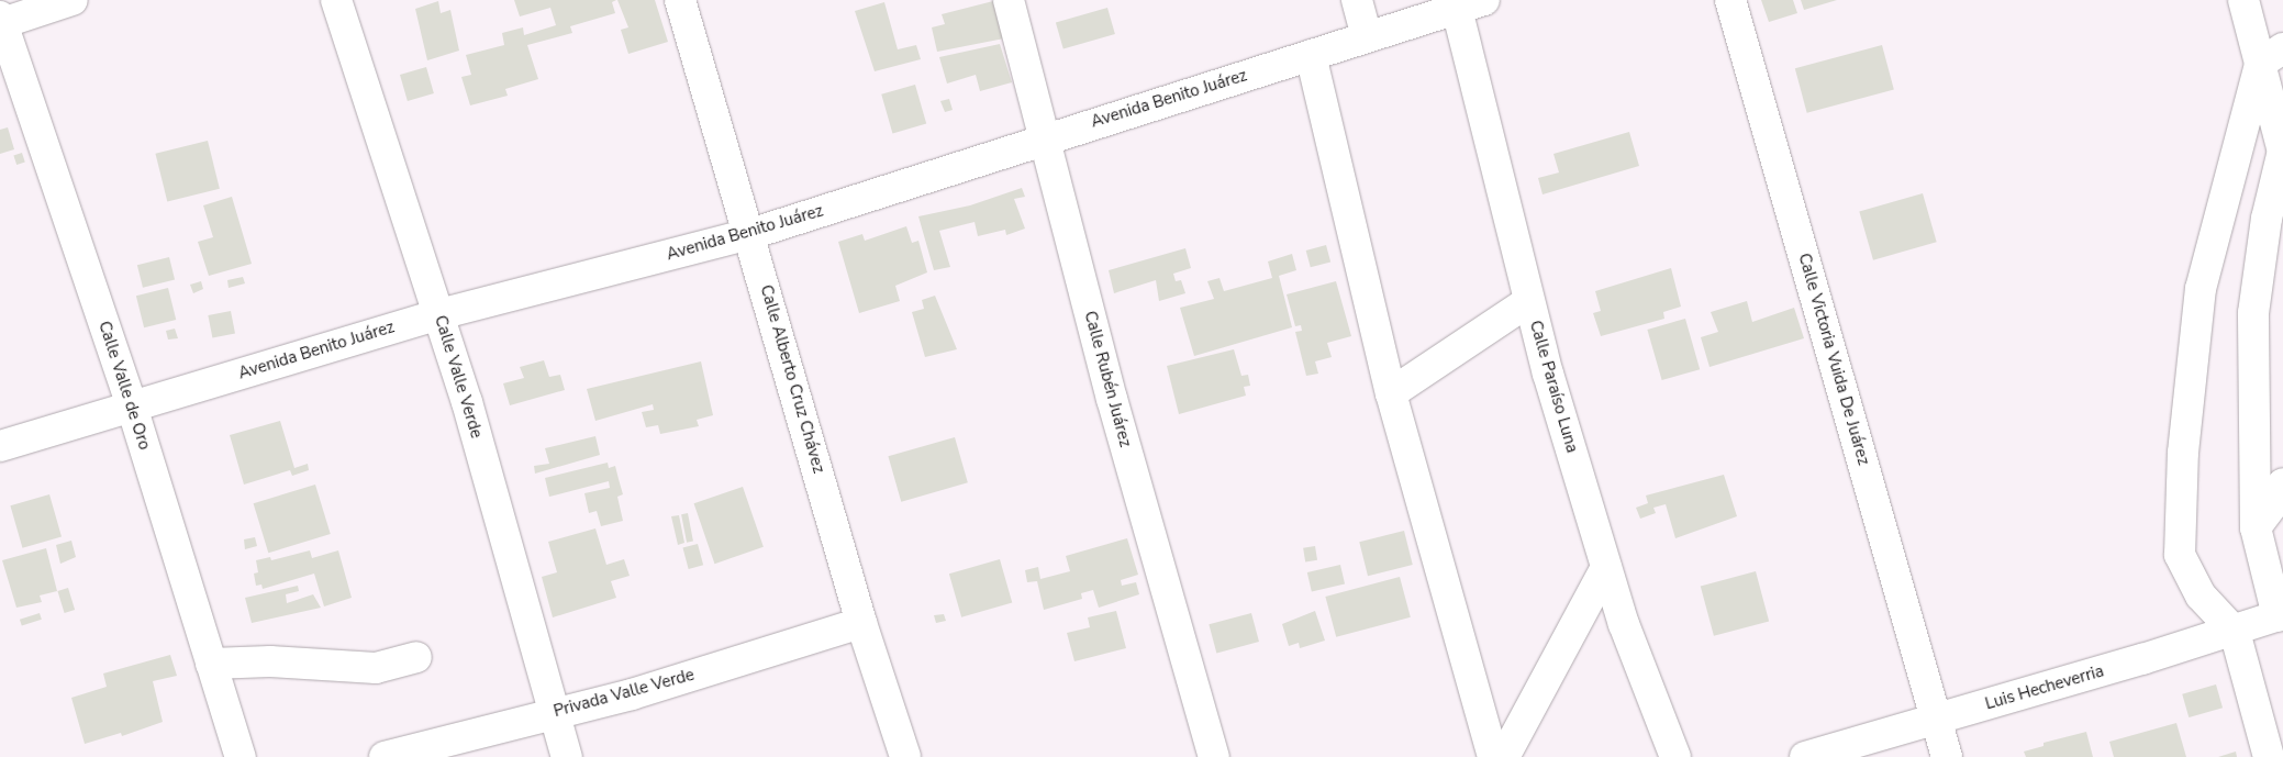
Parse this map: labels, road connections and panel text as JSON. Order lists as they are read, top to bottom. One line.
{"streets":{"street":["Avenida Benito Juárez","Calle Victoria Vuida De Juárez","Calle Valle Verde","Calle Alberto Cruz Chávez","Calle Rubén Juárez","Calle Valle de Oro","Calle Paraíso Luna","Luis Hecheverria","Privada Valle Verde"]},"crossings":[["Avenida Benito Juárez","Calle Valle Verde"],["Avenida Benito Juárez","Calle Alberto Cruz Chávez"],["Avenida Benito Juárez","Calle Rubén Juárez"],["Avenida Benito Juárez","Calle Valle de Oro"],["Avenida Benito Juárez","Calle Paraíso Luna"],["Calle Victoria Vuida De Juárez","Luis Hecheverria"],["Calle Valle Verde","Privada Valle Verde"],["Calle Alberto Cruz Chávez","Privada Valle Verde"]]}
